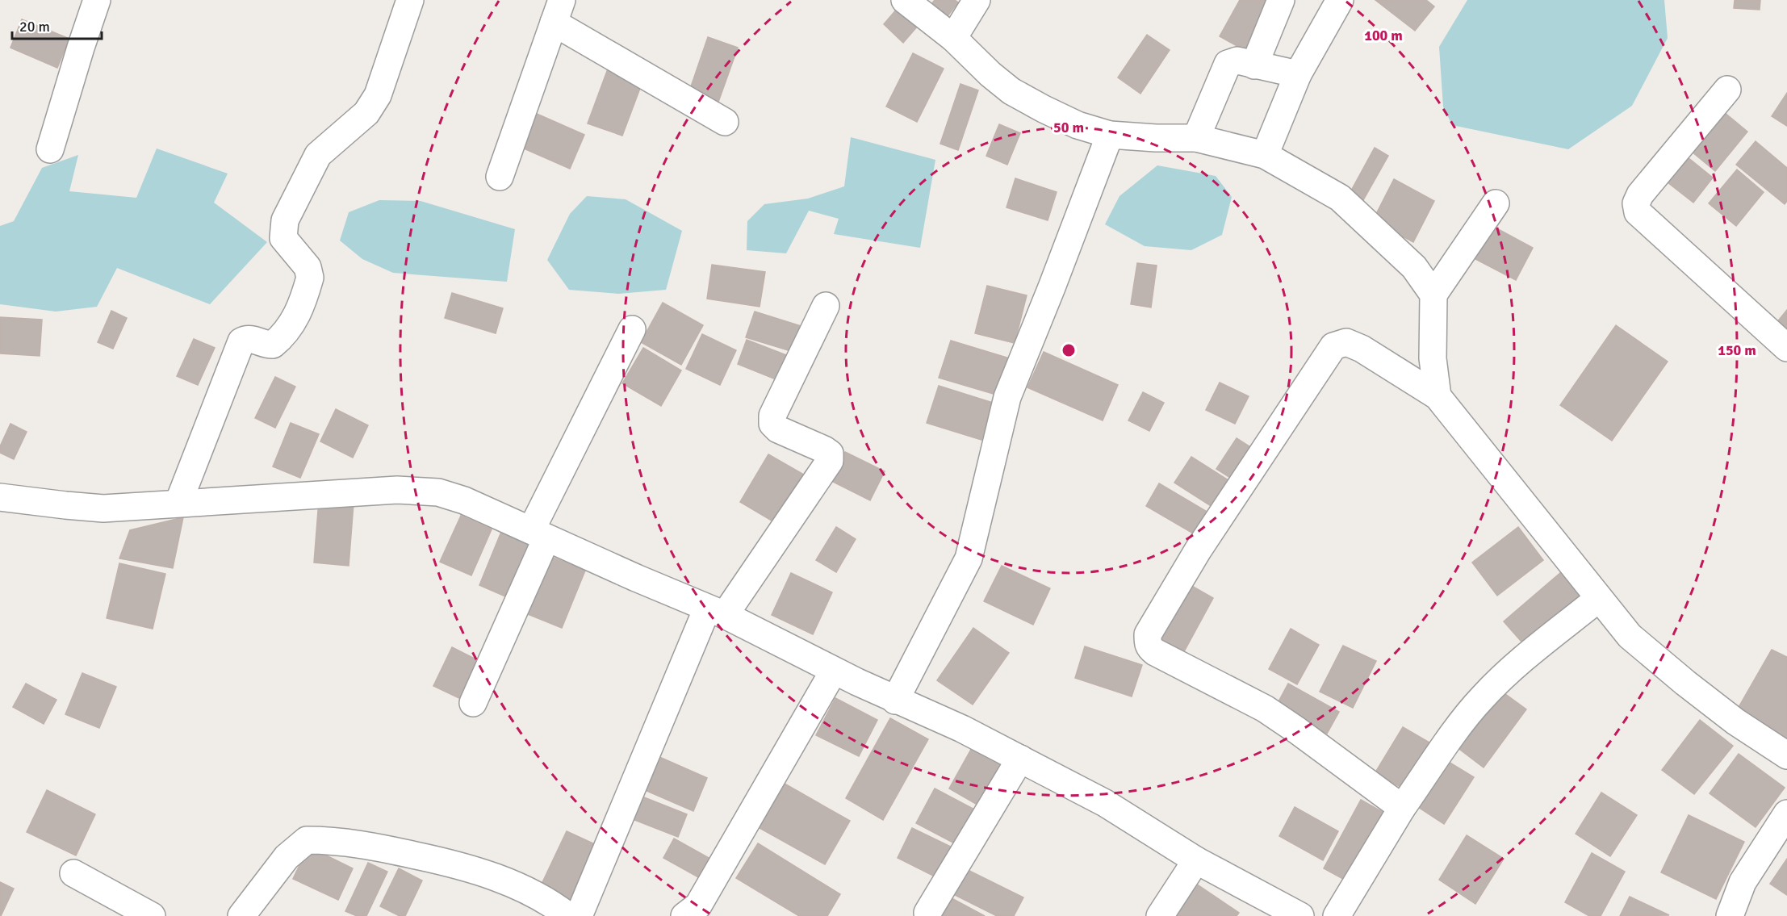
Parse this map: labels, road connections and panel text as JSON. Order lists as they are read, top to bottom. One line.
{"scale_bar":"20 m","rings":["100 m","50 m","150 m"]}
